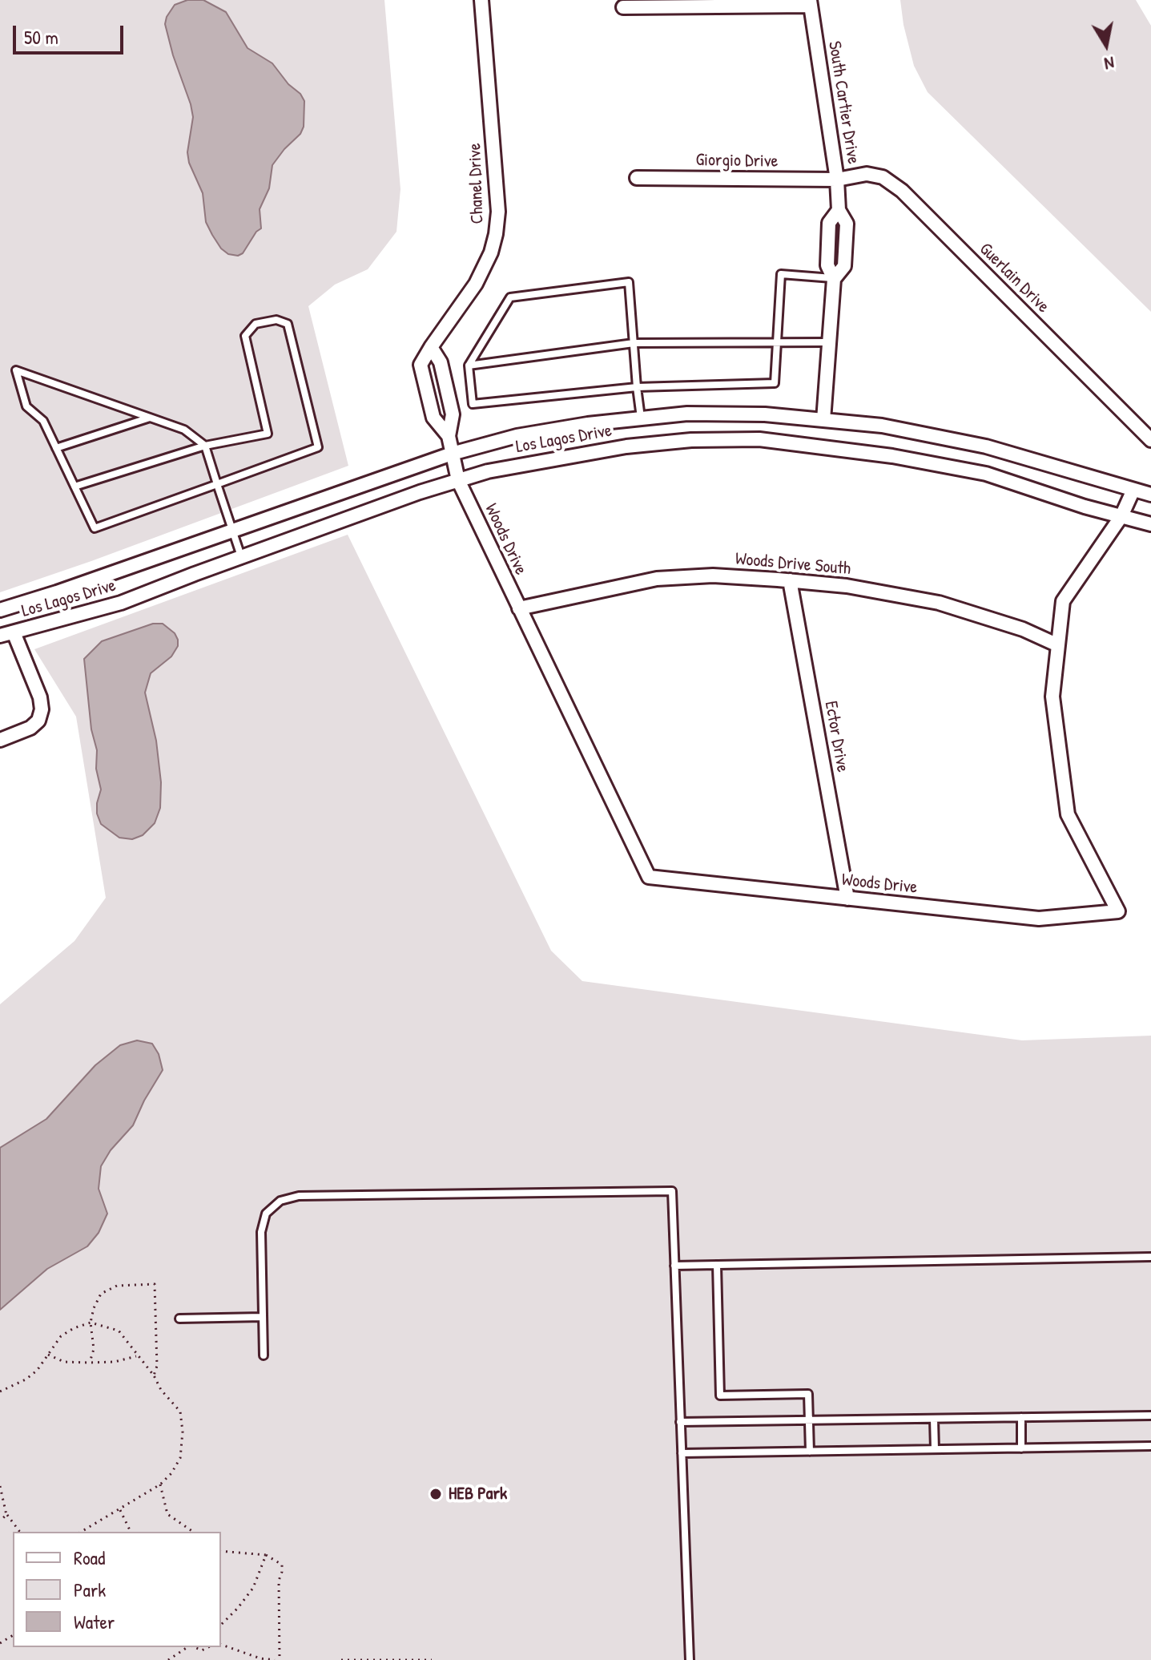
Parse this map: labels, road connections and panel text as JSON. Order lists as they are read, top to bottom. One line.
{"streets":{"street":["South Cartier Drive","Giorgio Drive","Chanel Drive","Guerlain Drive","Los Lagos Drive","Woods Drive","Woods Drive South","Ector Drive"]},"crossings":[["South Cartier Drive","Giorgio Drive"],["South Cartier Drive","Guerlain Drive"],["South Cartier Drive","Los Lagos Drive"],["Giorgio Drive","Guerlain Drive"],["Los Lagos Drive","Woods Drive"],["Woods Drive","Woods Drive South"],["Woods Drive","Ector Drive"],["Woods Drive South","Ector Drive"]],"places":["HEB Park"],"legend":["Road","Park","Water"],"scale_bar":"50 m","north":"bottom"}
